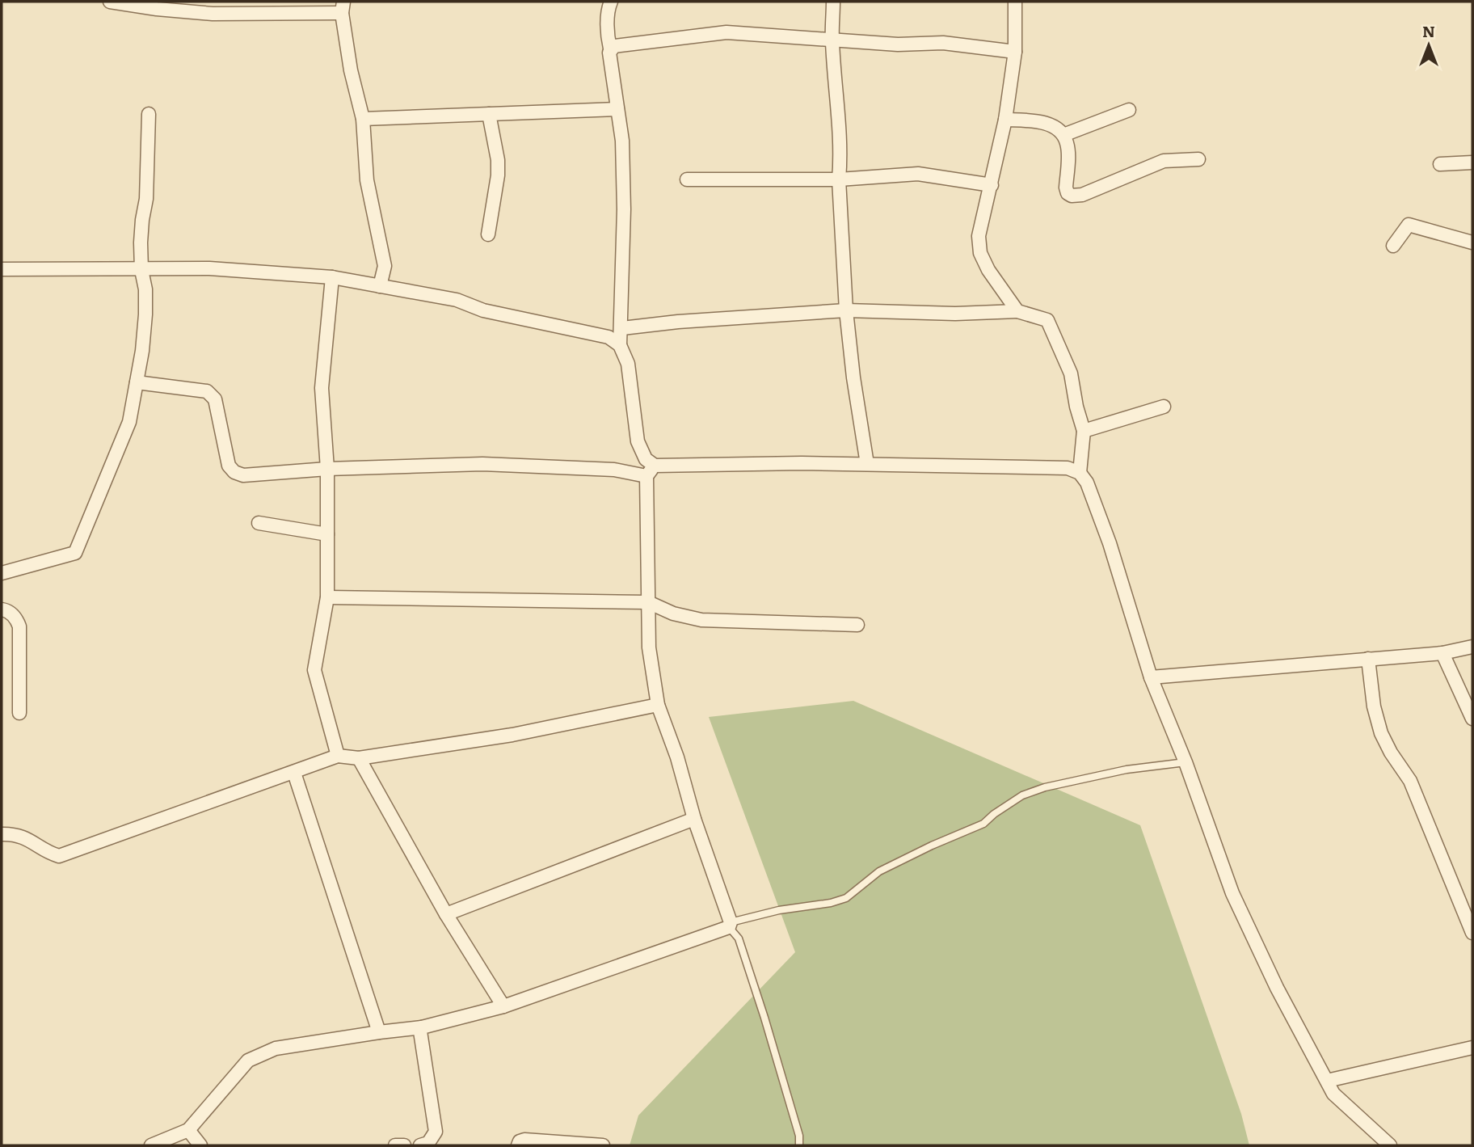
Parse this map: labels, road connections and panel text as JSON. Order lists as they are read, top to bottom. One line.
{"north":"top"}
